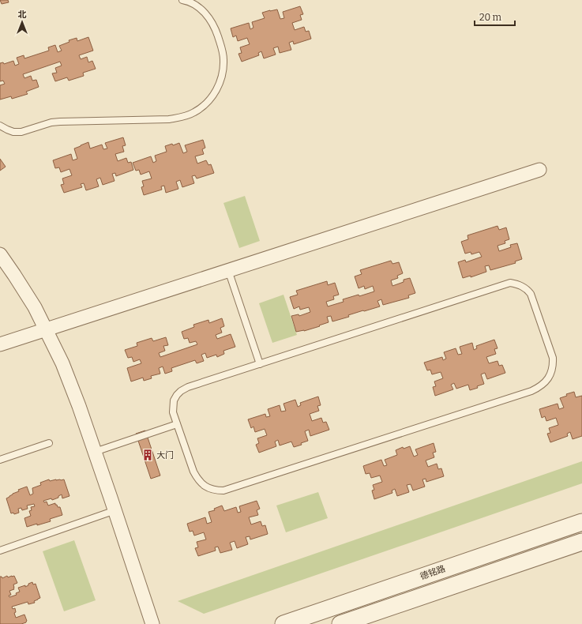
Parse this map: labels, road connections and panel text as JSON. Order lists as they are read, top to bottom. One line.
{"streets":{"street":["德铭路"]},"places":{"building":["大门"]},"scale_bar":"20 m","north":"top"}
